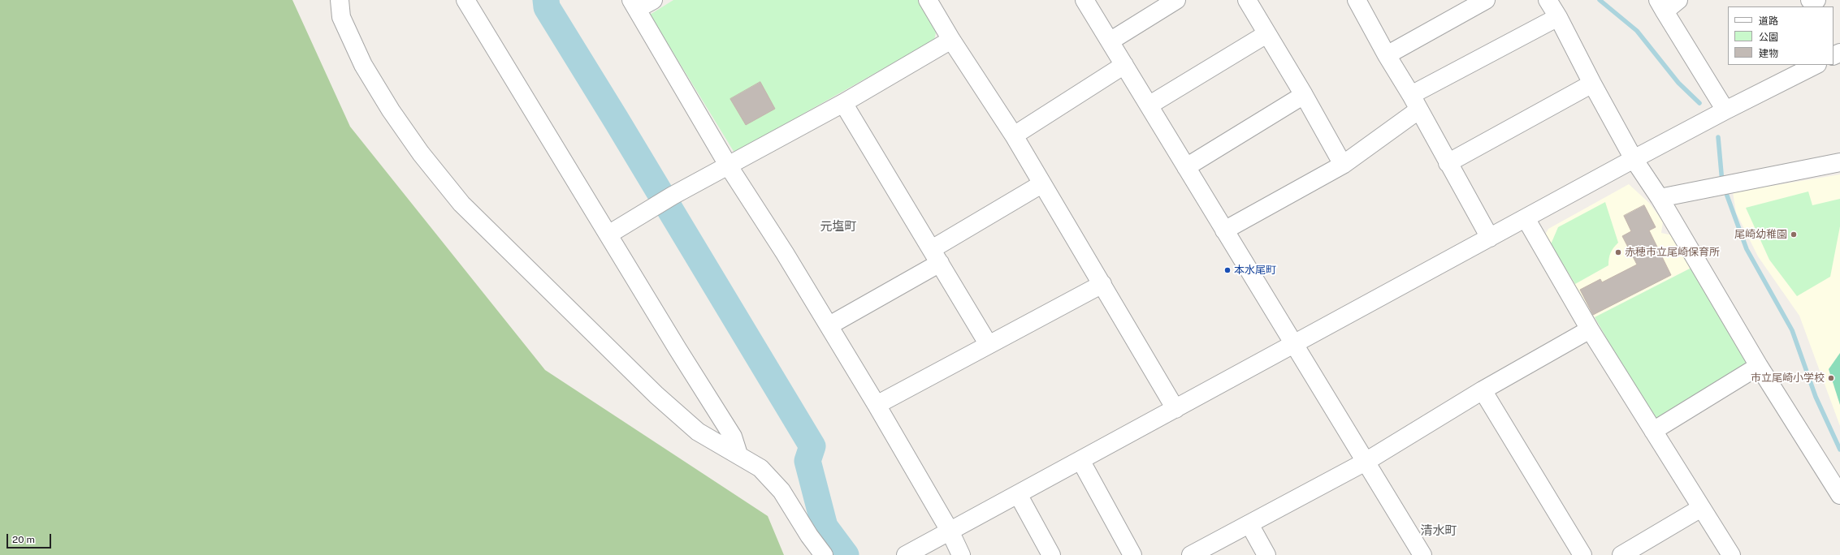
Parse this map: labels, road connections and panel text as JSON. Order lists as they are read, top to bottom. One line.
{"districts":["元塩町","清水町"],"places":["尾崎幼稚園","赤穂市立尾崎保育所","本水尾町","市立尾崎小学校"],"legend":["道路","公園","建物"],"scale_bar":"20 m"}
